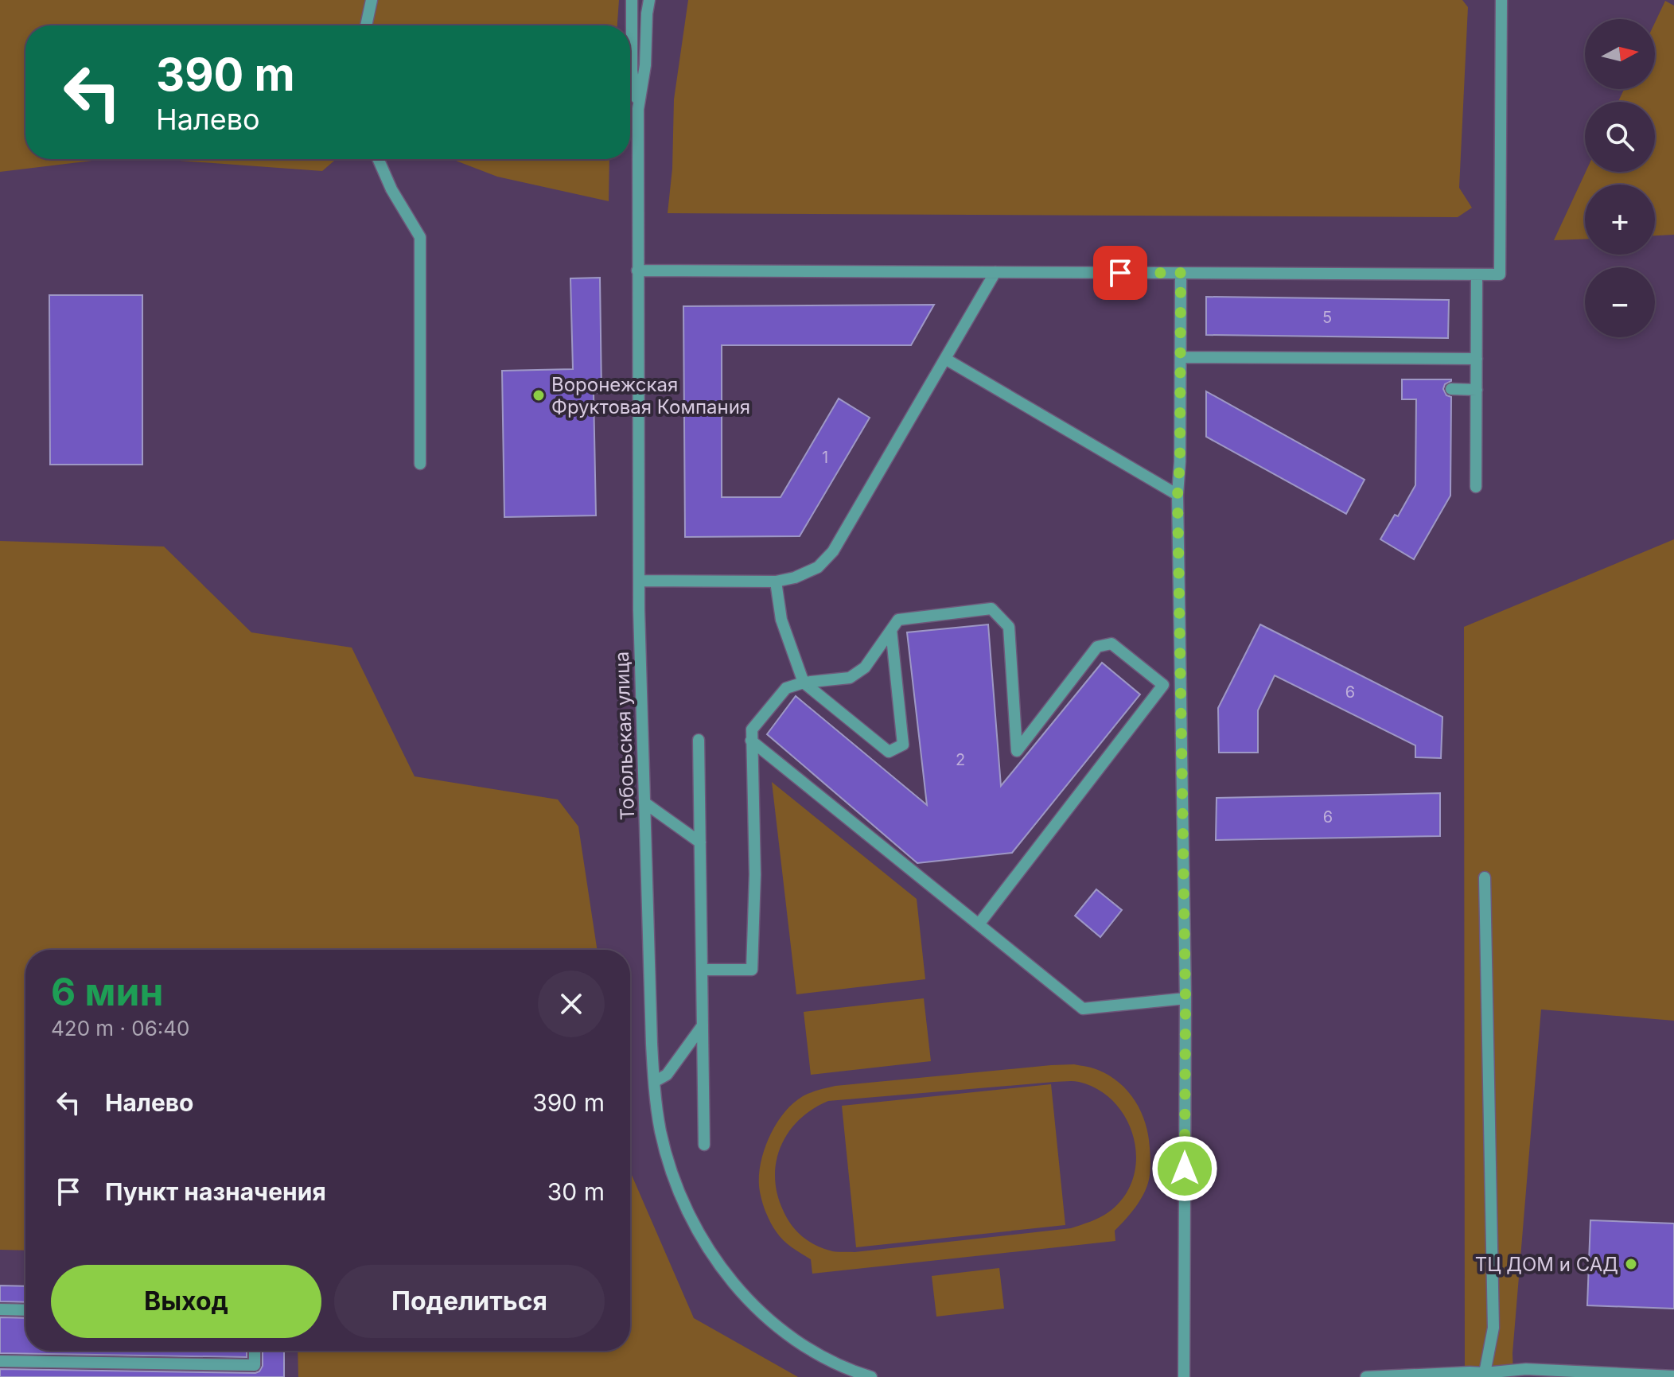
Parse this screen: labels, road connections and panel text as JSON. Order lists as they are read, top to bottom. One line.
{"streets":{"street":["Тобольская улица"]},"places":["Воронежская Фруктовая Компания","ТЦ ДОМ и САД"],"house_numbers":["5","1","6","2","6"],"north":"right","page":{"map_buttons":["+","−"],"turn":["390 m","Налево"],"heading":["6 мин","420 m · 06:40"],"list":[{"name":"Налево","value":"390 m"},{"name":"Пункт назначения","value":"30 m"}],"buttons":["Выход","Поделиться"]}}
